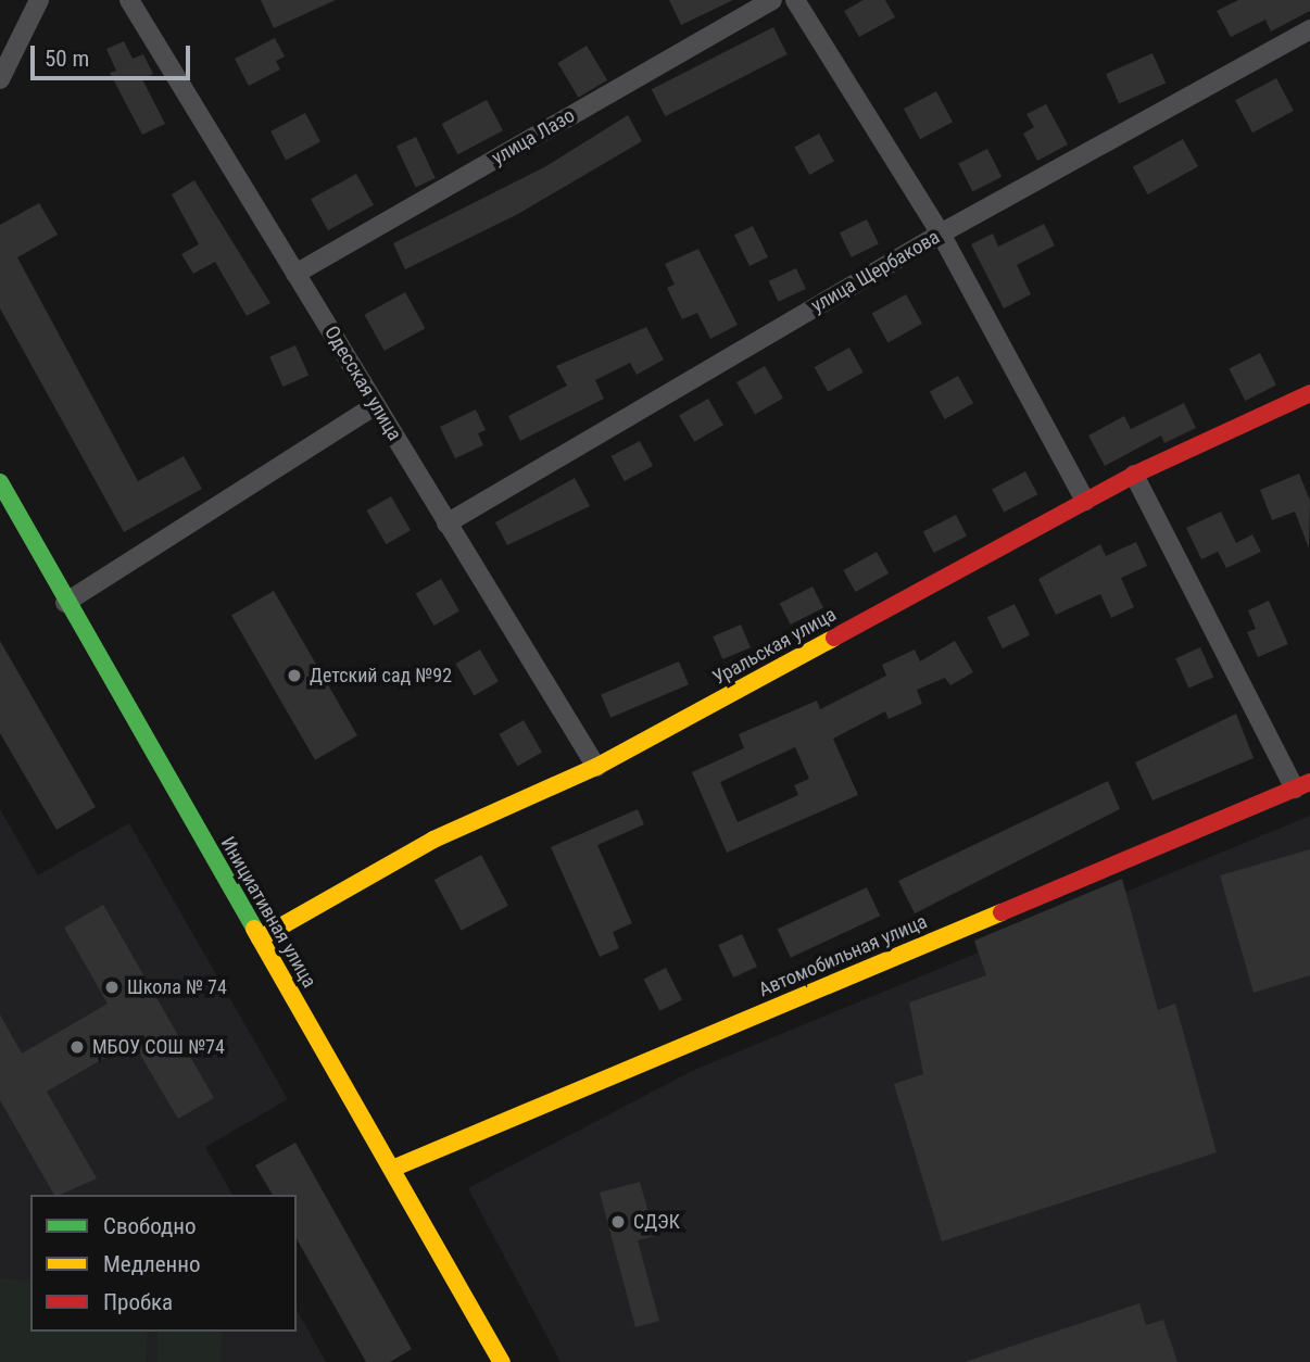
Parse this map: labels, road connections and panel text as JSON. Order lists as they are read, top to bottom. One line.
{"streets":{"street":["улица Лазо","улица Щербакова","Одесская улица","Уральская улица","Инициативная улица","Автомобильная улица"]},"crossings":[["улица Лазо","Одесская улица"],["улица Щербакова","Одесская улица"],["Одесская улица","Уральская улица"],["Уральская улица","Инициативная улица"],["Инициативная улица","Автомобильная улица"]],"places":["Детский сад №92","Школа № 74","МБОУ СОШ №74","СДЭК"],"legend":["Свободно","Медленно","Пробка"],"scale_bar":"50 m"}
